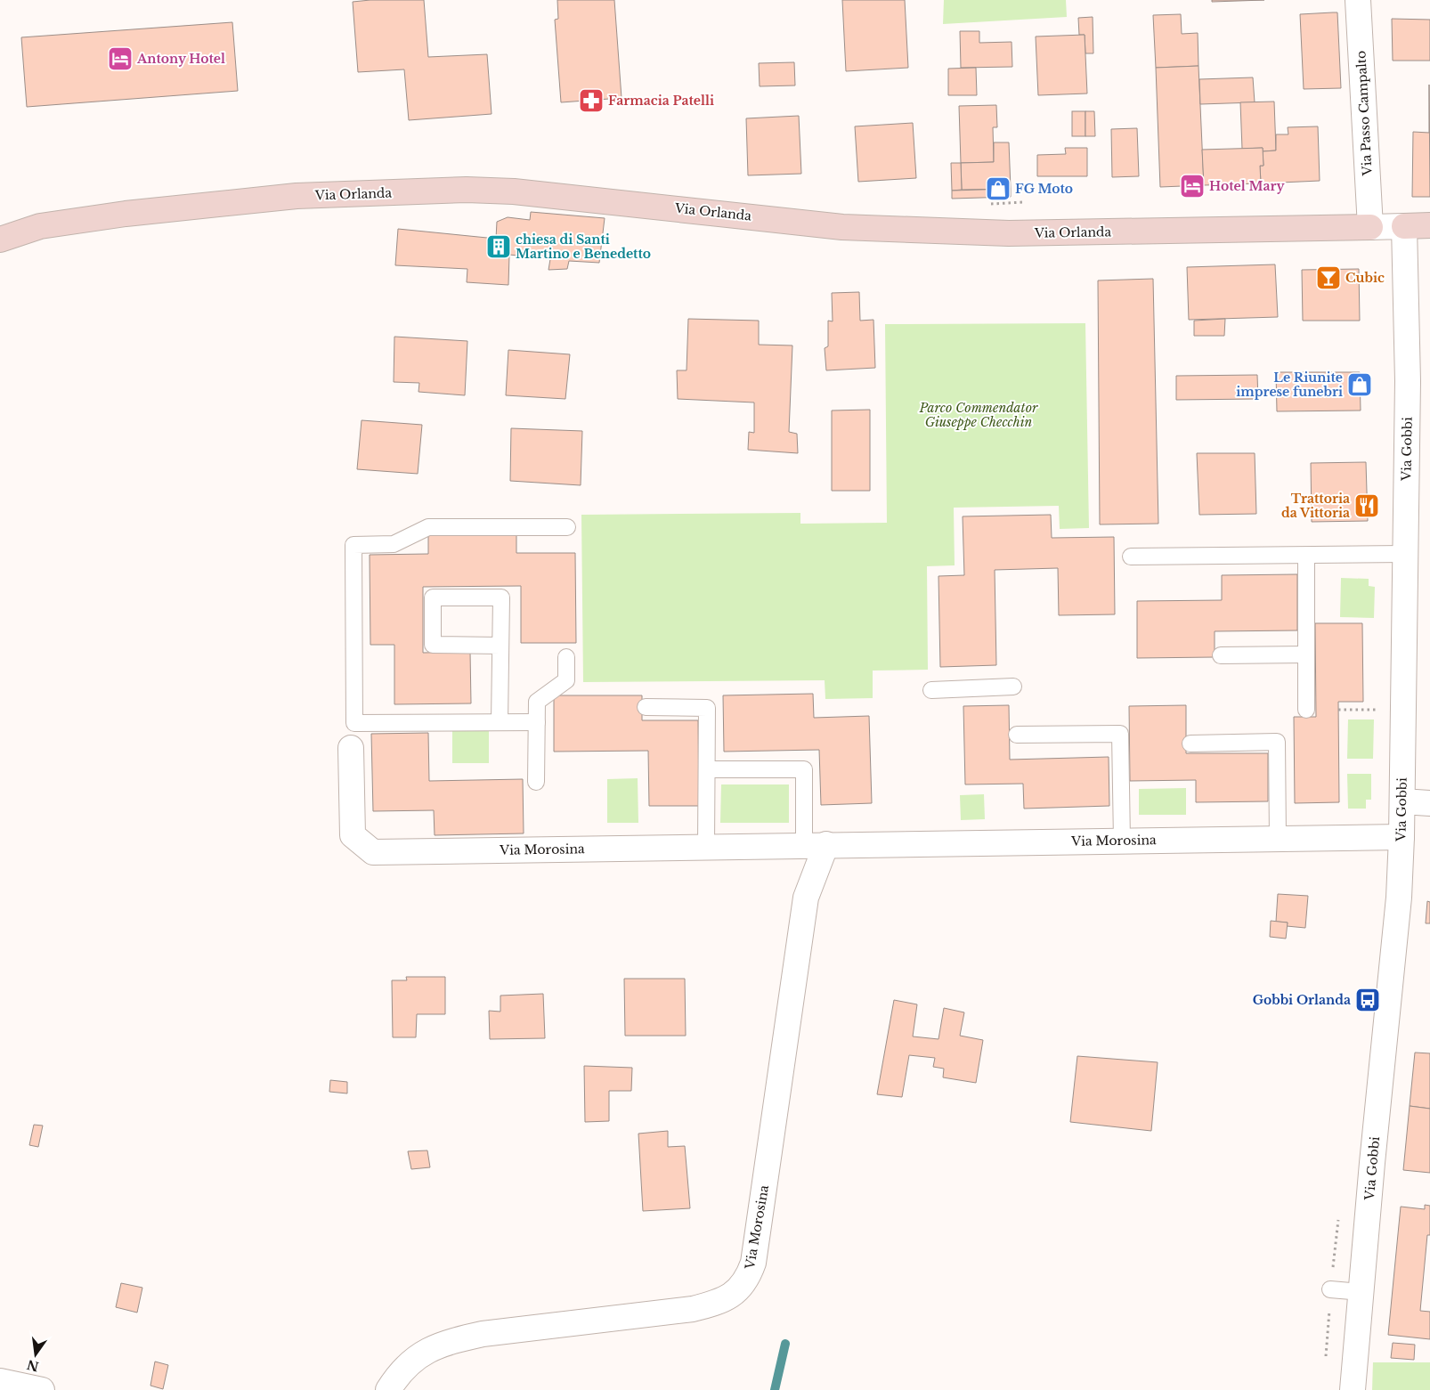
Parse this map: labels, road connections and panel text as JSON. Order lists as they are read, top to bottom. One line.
{"streets":{"main road":["Via Orlanda"],"street":["Via Passo Campalto","Via Gobbi","Via Morosina"]},"crossings":[["Via Passo Campalto","Via Orlanda"],["Via Orlanda","Via Gobbi"],["Via Gobbi","Via Morosina"]],"parks":["Parco Commendator Giuseppe Checchin"],"places":{"hotel":["Antony Hotel","Hotel Mary"],"pharmacy":["Farmacia Patelli"],"shop":["FG Moto","Le Riunite imprese funebri"],"building":["chiesa di Santi Martino e Benedetto"],"bar":["Cubic"],"restaurant":["Trattoria da Vittoria"],"bus stop":["Gobbi Orlanda"]},"north":"bottom"}
